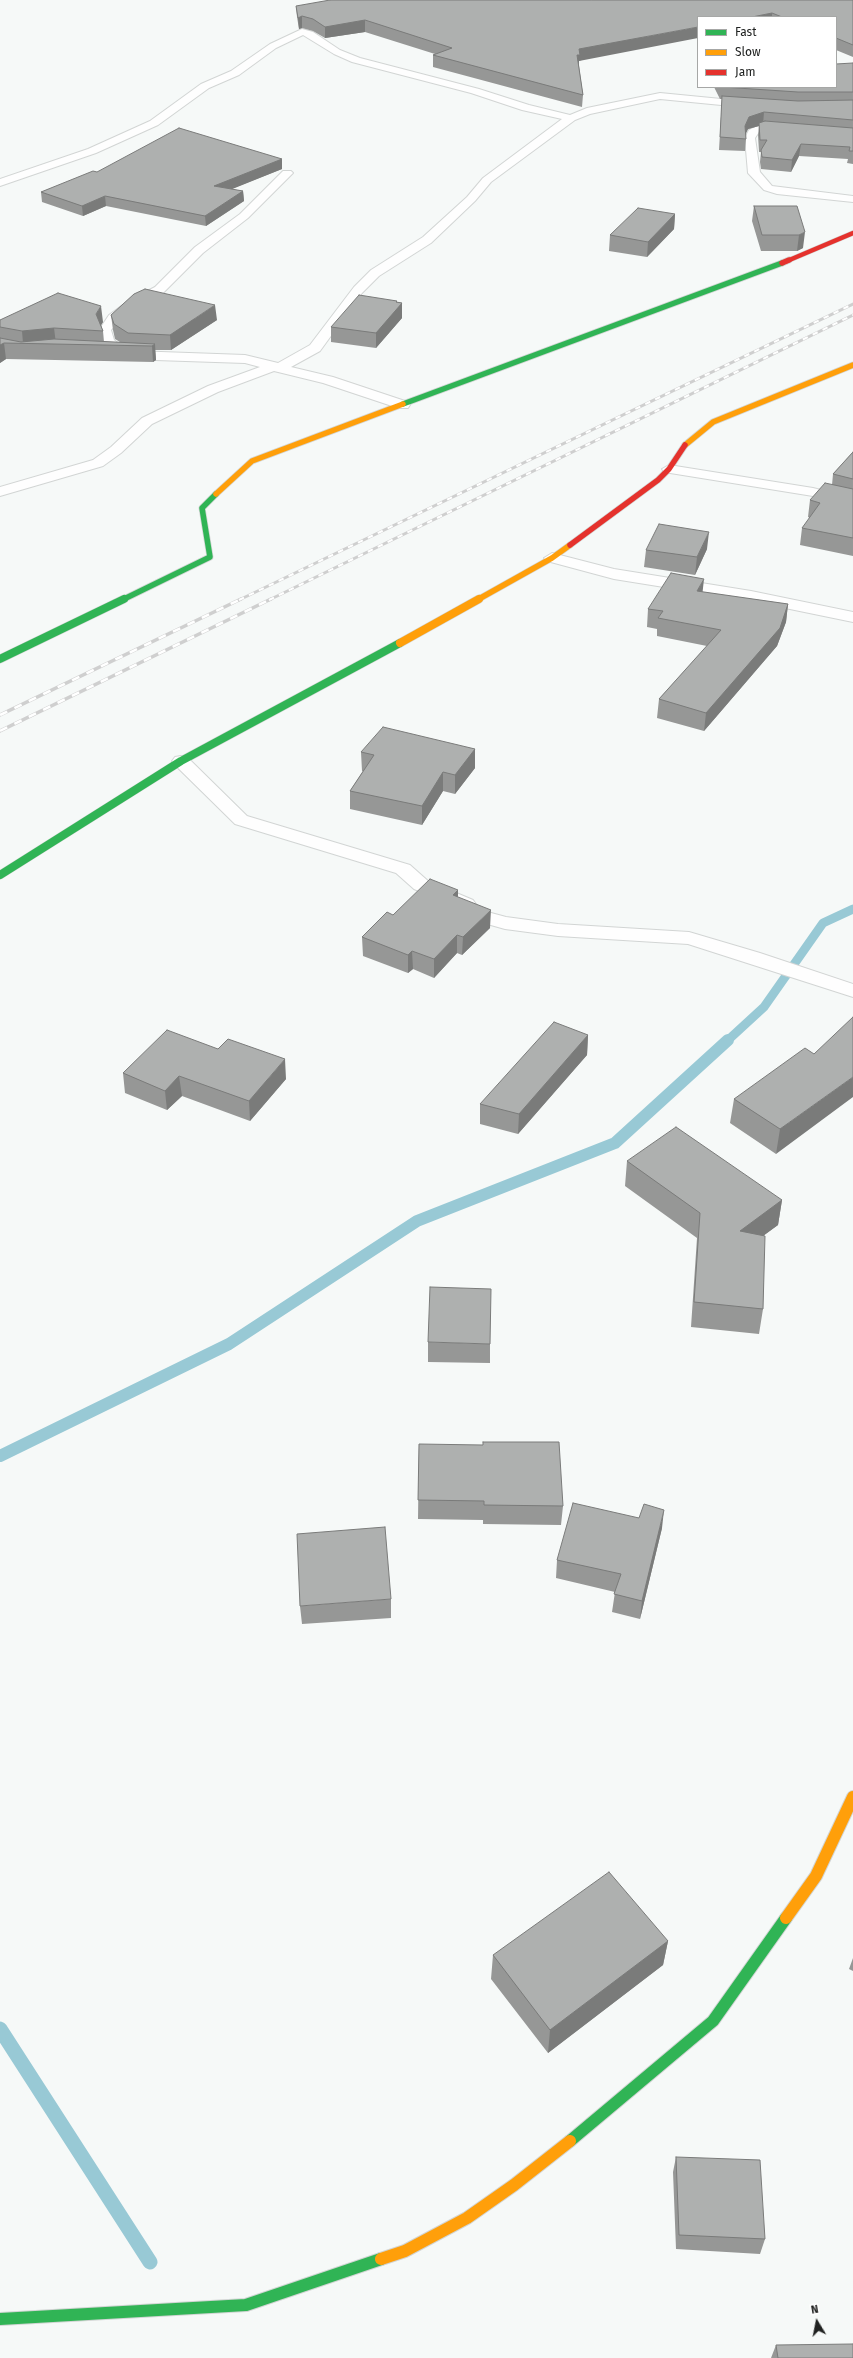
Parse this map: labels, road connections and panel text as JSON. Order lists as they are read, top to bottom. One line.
{"legend":["Fast","Slow","Jam"],"north":"top"}
